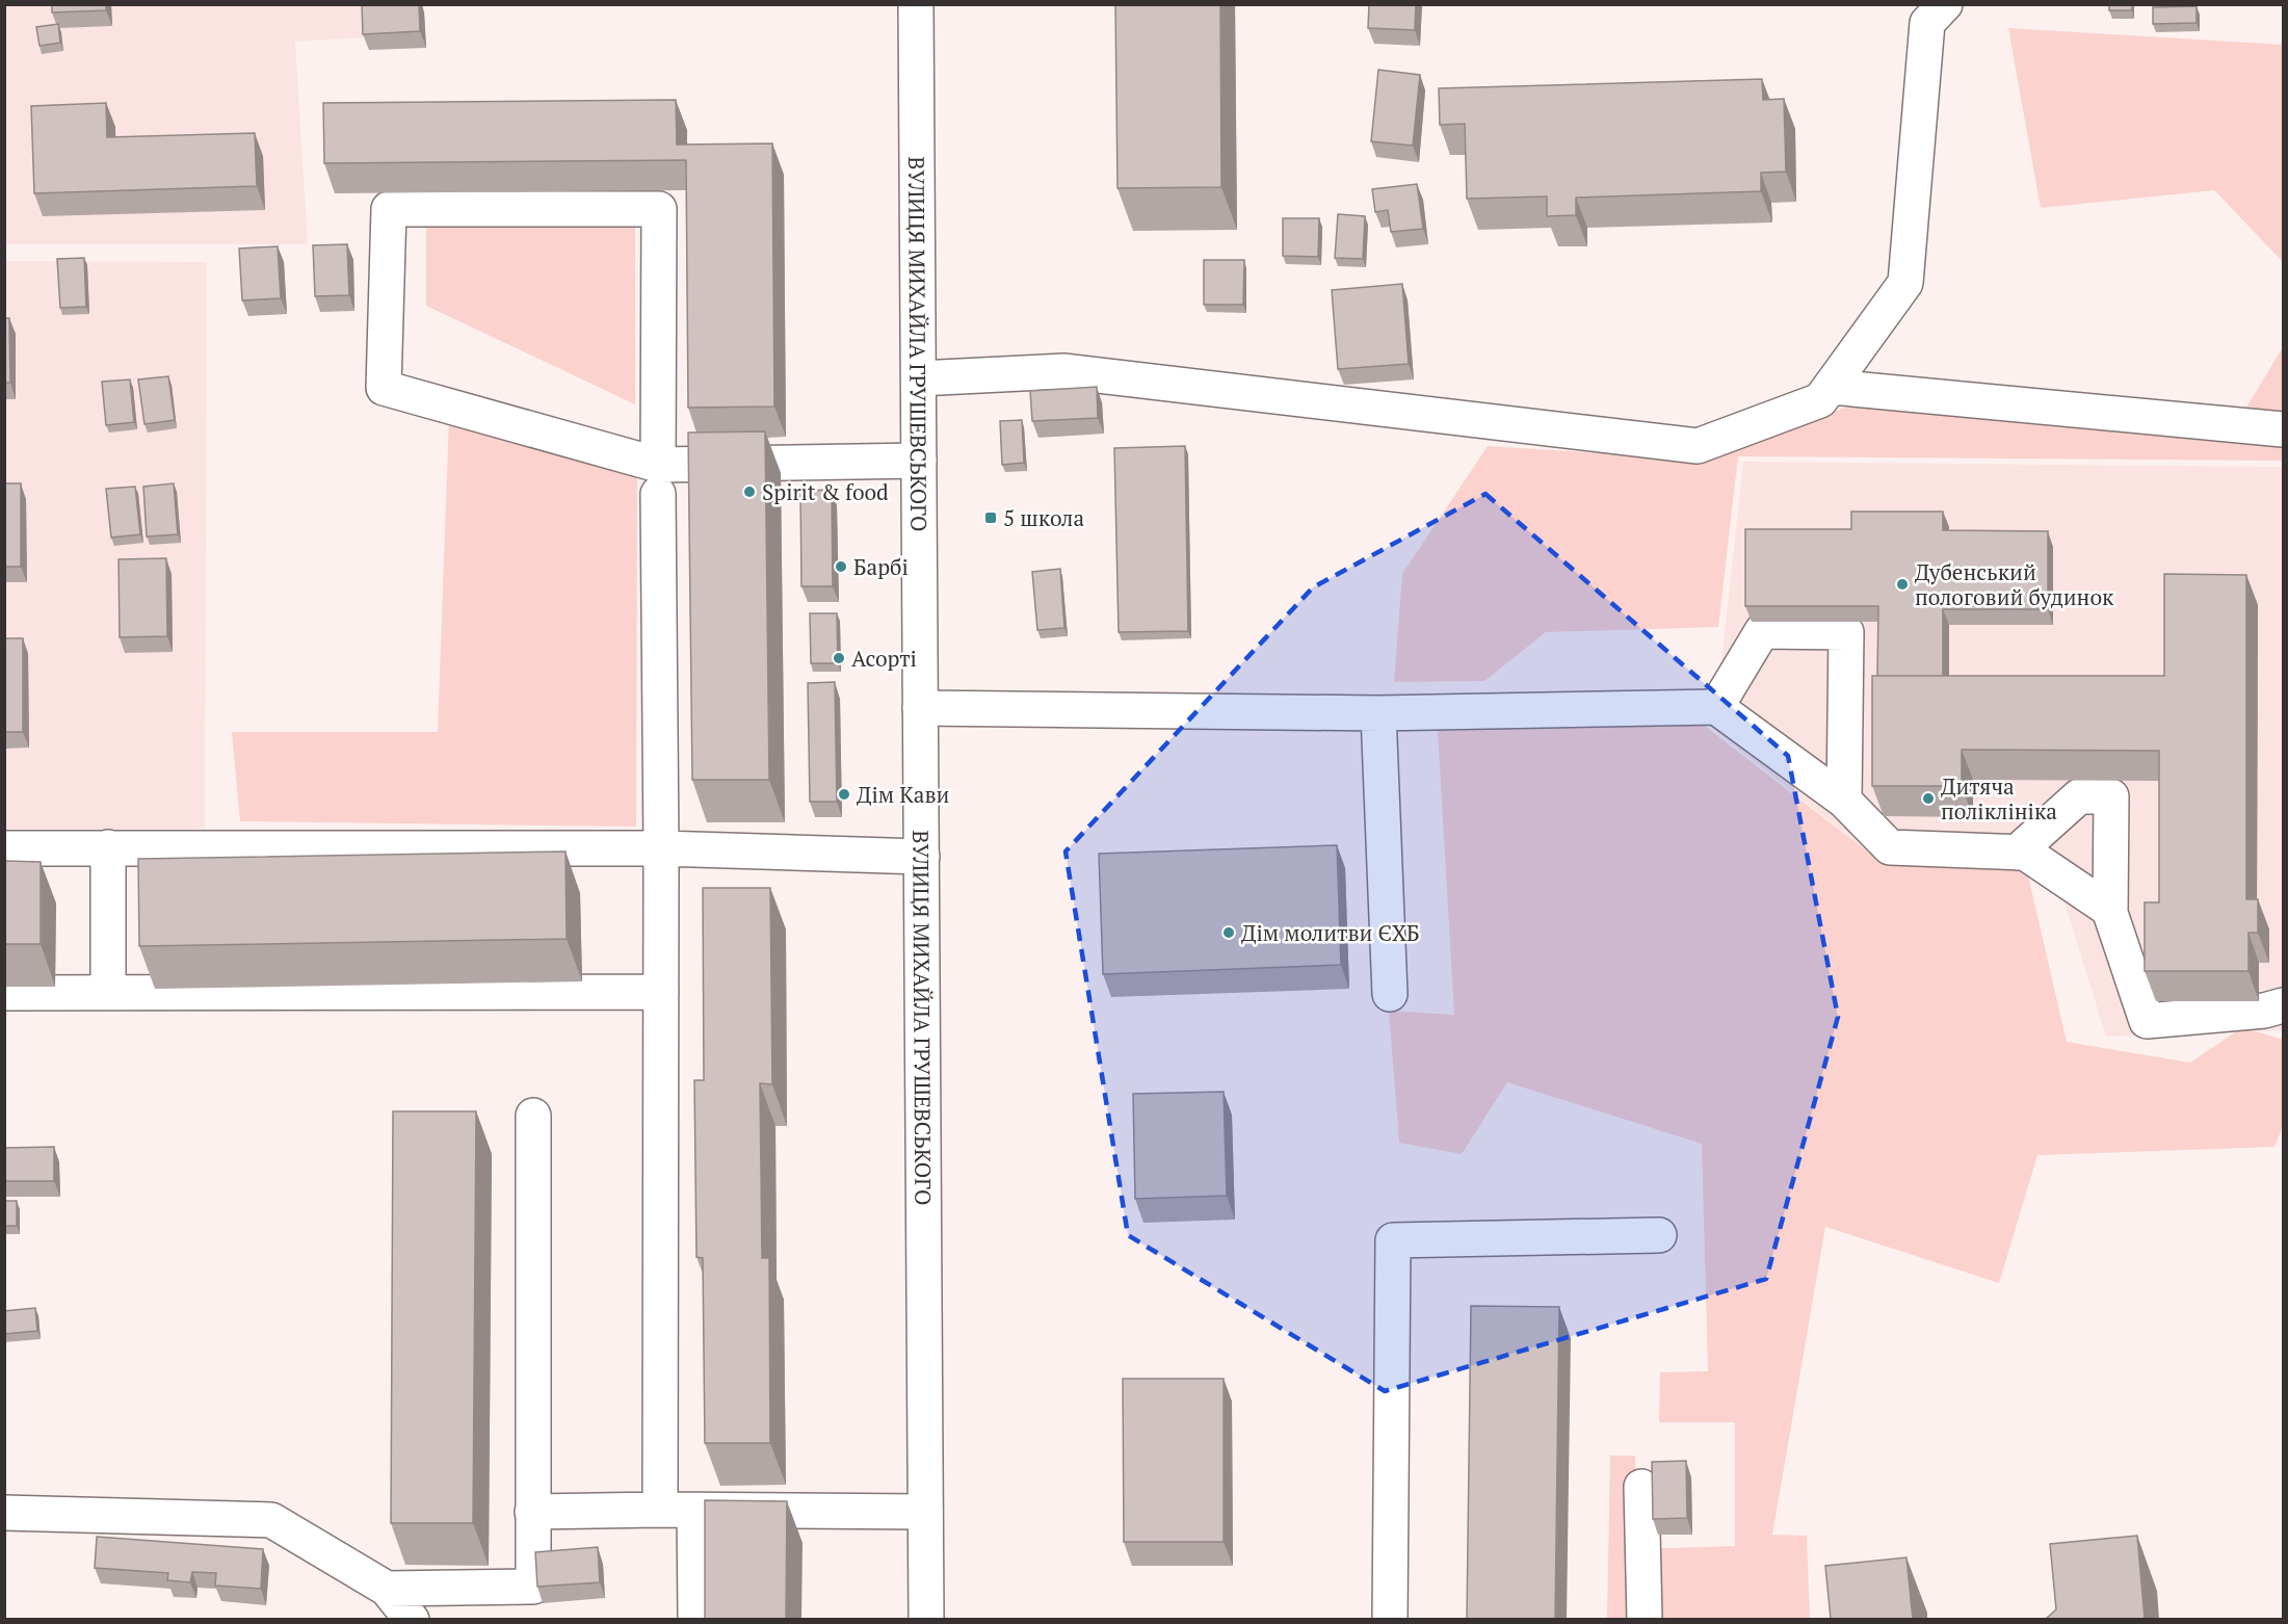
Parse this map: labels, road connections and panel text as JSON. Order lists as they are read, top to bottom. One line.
{"streets":{"street":["ВУЛИЦЯ МИХАЙЛА ГРУШЕВСЬКОГО"]},"places":{"other":["Spirit & food","Барбі","Дубенський пологовий будинок","Асорті","Дім Кави","Дитяча поліклініка","Дім молитви ЄХБ"],"transit":["5 школа"]}}
